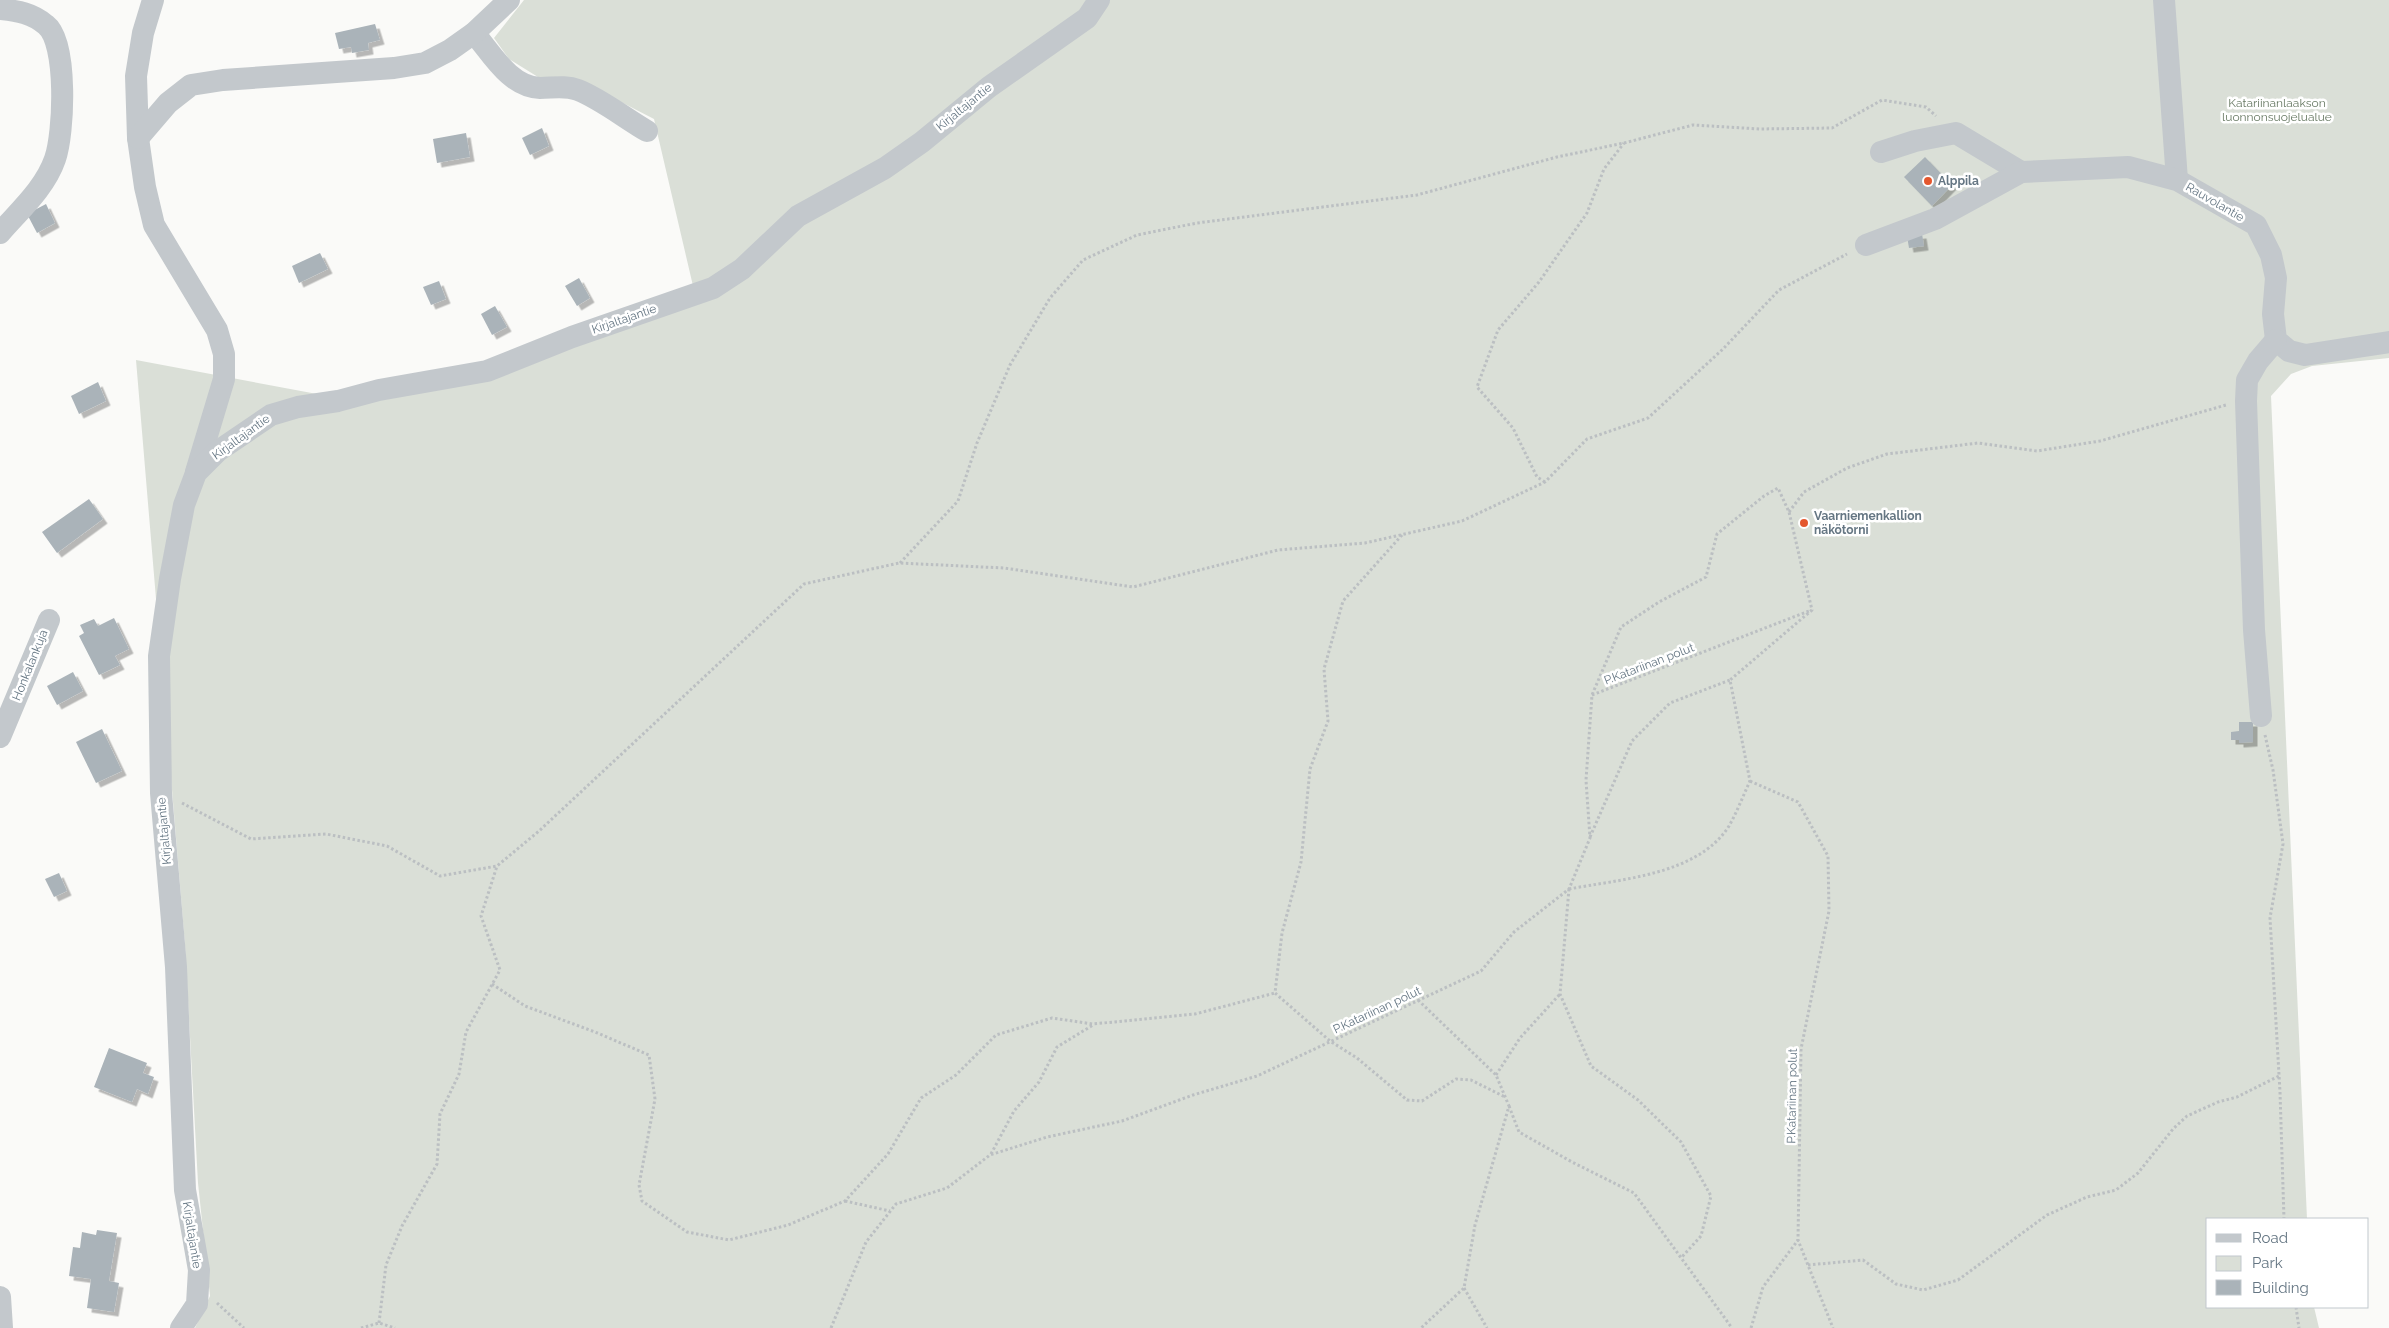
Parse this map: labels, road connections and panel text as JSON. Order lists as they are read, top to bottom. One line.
{"streets":{"street":["Kirjaltajantie","Rauvolantie","Honkalankuja"],"path":["P.Katariinan polut"]},"parks":["Katariinanlaakson luonnonsuojelualue"],"places":["Alppila","Vaarniemenkallion näkötorni"],"legend":["Road","Park","Building"]}
